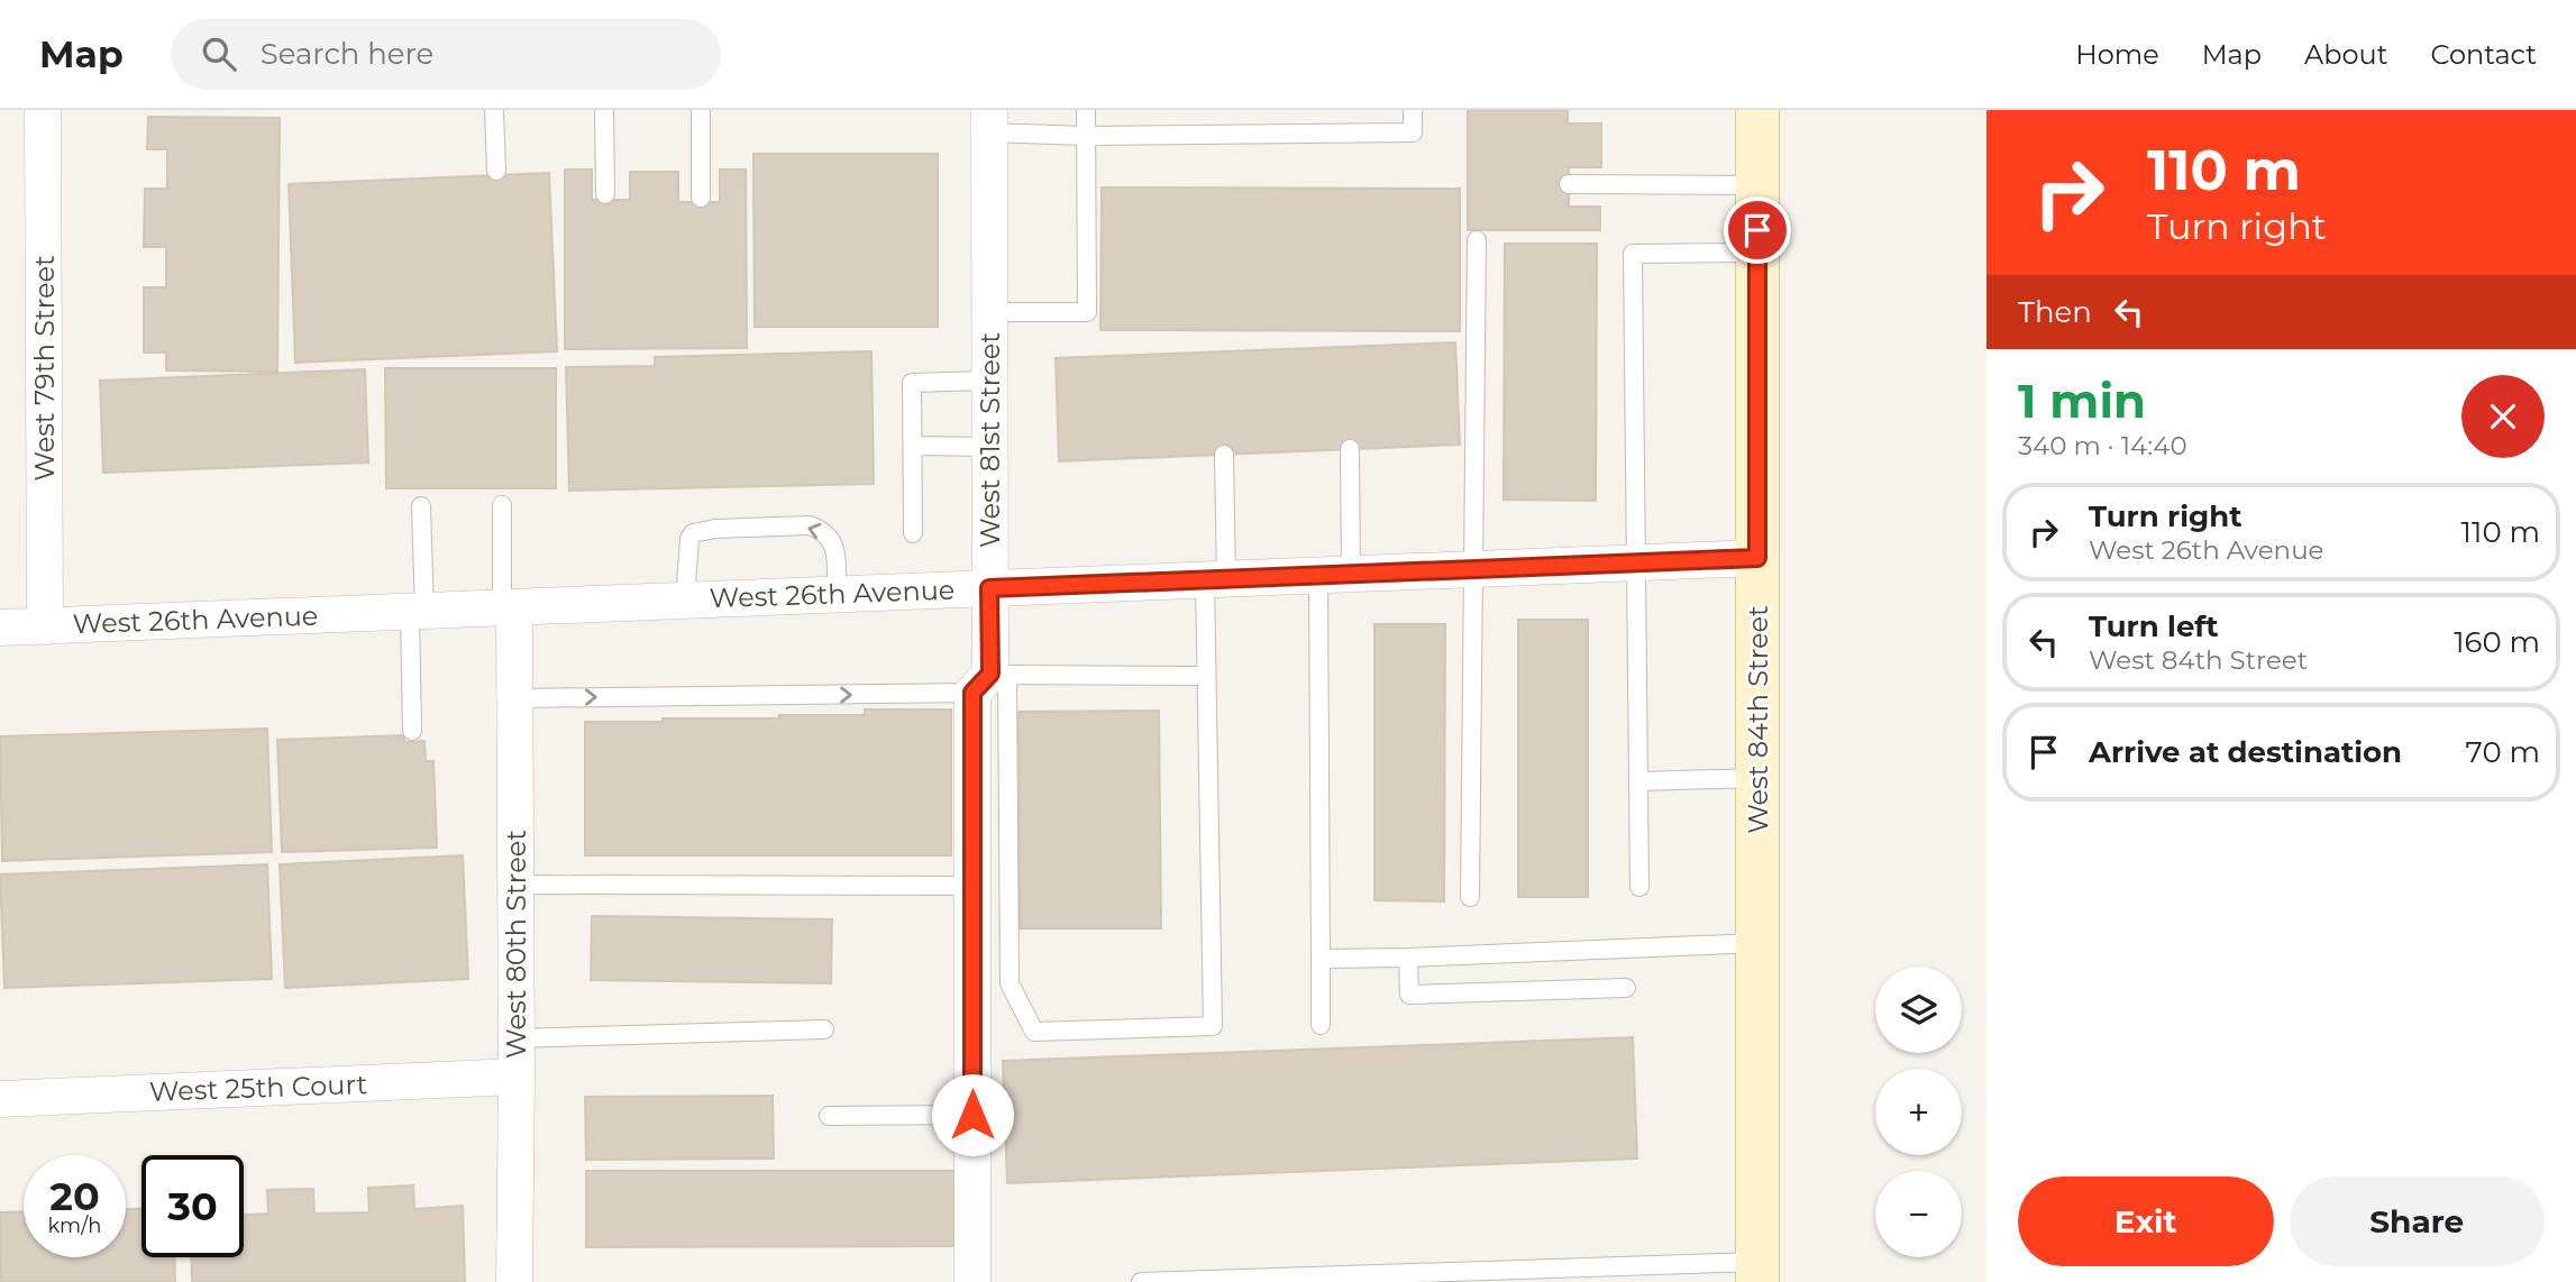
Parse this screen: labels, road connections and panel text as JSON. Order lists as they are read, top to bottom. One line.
{"streets":{"street":["West 79th Street","West 81st Street","West 26th Avenue","West 84th Street","West 80th Street","West 25th Court"]},"crossings":[["West 79th Street","West 26th Avenue"],["West 81st Street","West 26th Avenue"],["West 26th Avenue","West 84th Street"],["West 26th Avenue","West 80th Street"],["West 80th Street","West 25th Court"]],"page":{"header":"Map","search":"Search here","nav":["Home","Map","About","Contact"],"turn":["110 m","Turn right"],"then":"Then","heading":["1 min","340 m · 14:40"],"list":[{"name":"Turn right","note":"West 26th Avenue","value":"110 m"},{"name":"Turn left","note":"West 84th Street","value":"160 m"},{"name":"Arrive at destination","value":"70 m"}],"map_buttons":["+","−"],"speed":"20 km/h","limit":"30","buttons":["Exit","Share"]}}
